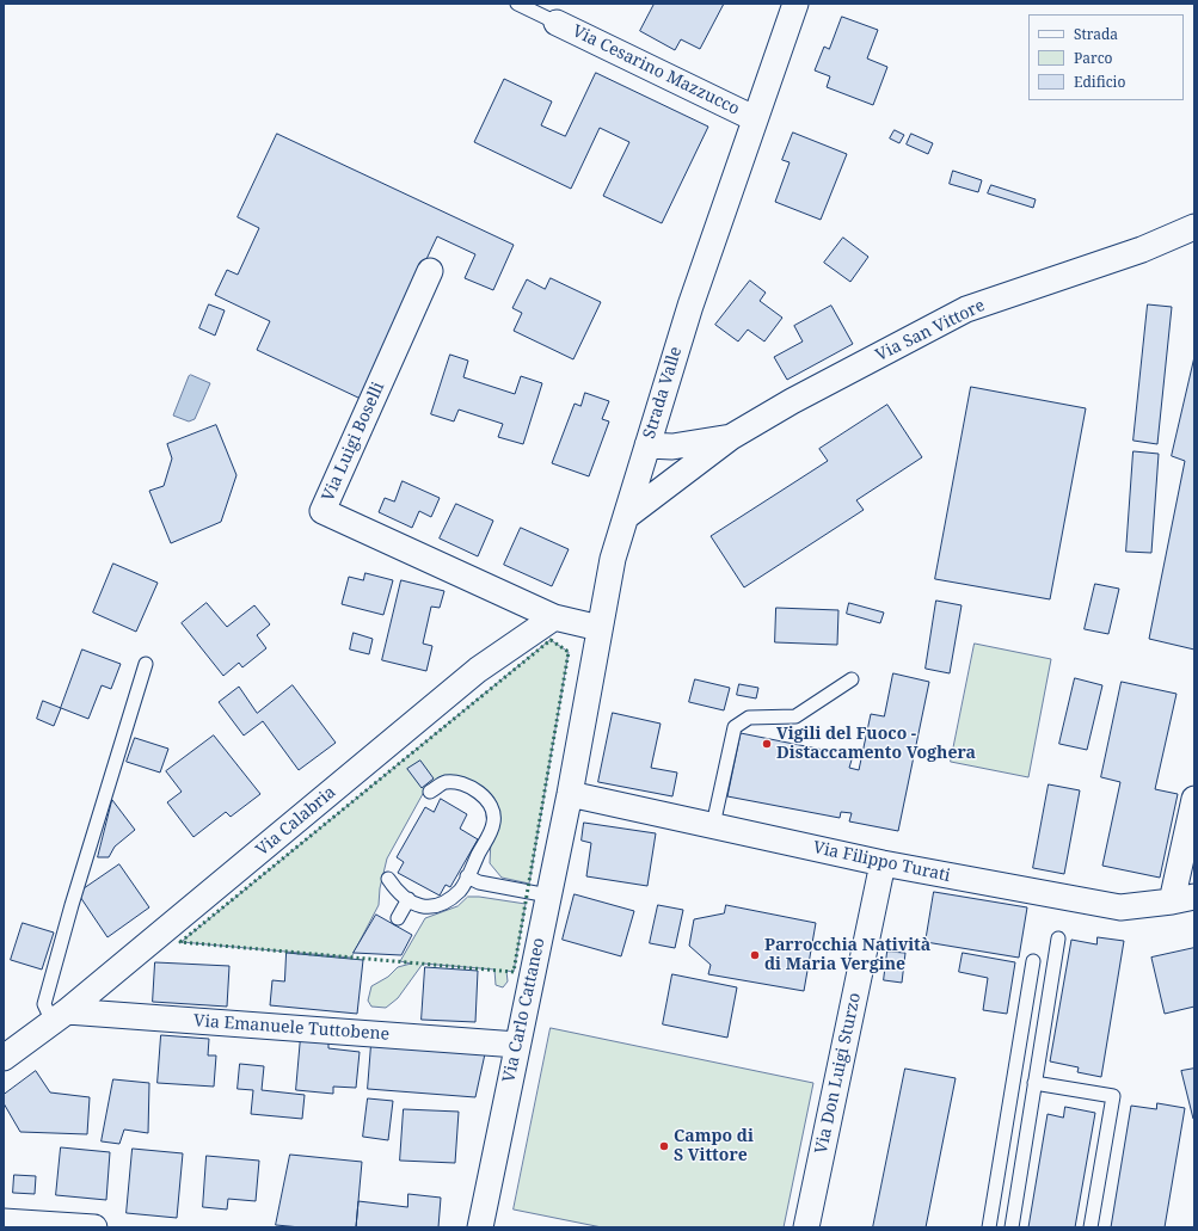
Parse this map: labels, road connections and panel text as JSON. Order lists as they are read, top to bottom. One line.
{"streets":{"street":["Via Cesarino Mazzucco","Via San Vittore","Strada Valle","Via Luigi Boselli","Via Calabria","Via Filippo Turati","Via Carlo Cattaneo","Via Emanuele Tuttobene","Via Don Luigi Sturzo"]},"crossings":[["Via Cesarino Mazzucco","Strada Valle"],["Via San Vittore","Strada Valle"],["Strada Valle","Via Filippo Turati"],["Strada Valle","Via Carlo Cattaneo"],["Via Luigi Boselli","Via Calabria"],["Via Calabria","Via Emanuele Tuttobene"],["Via Filippo Turati","Via Carlo Cattaneo"],["Via Filippo Turati","Via Don Luigi Sturzo"],["Via Carlo Cattaneo","Via Emanuele Tuttobene"]],"places":["Vigili del Fuoco - Distaccamento Voghera","Parrocchia Natività di Maria Vergine","Campo di S Vittore"],"legend":["Strada","Parco","Edificio"]}
